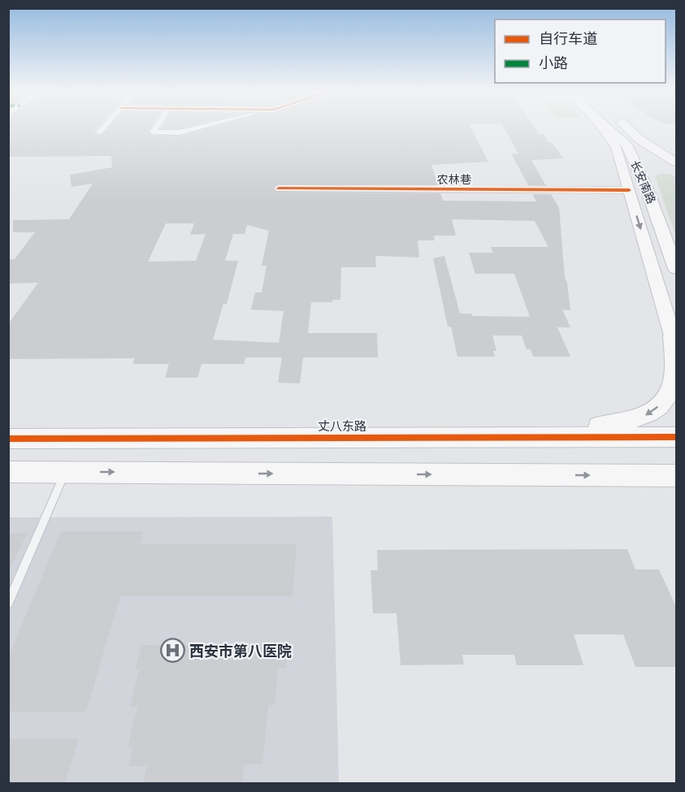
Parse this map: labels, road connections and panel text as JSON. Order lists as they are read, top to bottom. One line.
{"streets":{"main road":["长安南路","丈八东路"],"street":["农林巷"]},"places":{"hospital":["西安市第八医院"]},"legend":["自行车道","小路"]}
